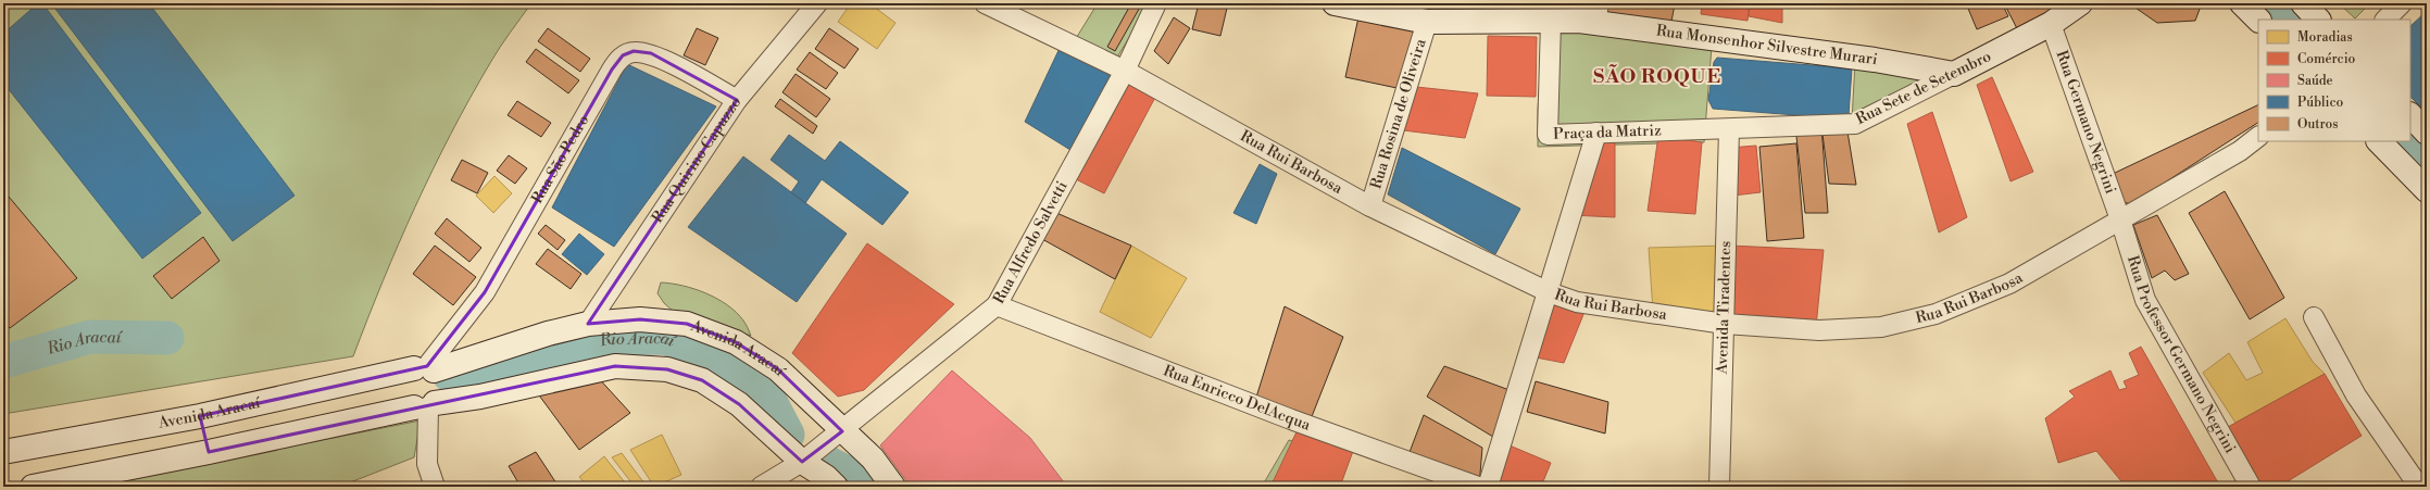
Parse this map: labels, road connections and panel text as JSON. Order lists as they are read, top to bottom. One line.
{"streets":{"main road":["Rua Monsenhor Silvestre Murari","Rua Sete de Setembro","Avenida Aracaí"],"street":["Rua Rosina de Oliveira","Rua Germano Negrini","Praça da Matriz","Rua São Pedro","Rua Quirino Capuzzo","Rua Rui Barbosa","Rua Alfredo Salvetti","Avenida Tiradentes","Rua Professor Germano Negrini","Rua Enricco DelAcqua"]},"crossings":[["Rua Monsenhor Silvestre Murari","Rua Sete de Setembro"],["Rua Monsenhor Silvestre Murari","Rua Rosina de Oliveira"],["Rua Monsenhor Silvestre Murari","Praça da Matriz"],["Rua Sete de Setembro","Rua Germano Negrini"],["Rua Sete de Setembro","Praça da Matriz"],["Rua Sete de Setembro","Avenida Tiradentes"],["Rua Rosina de Oliveira","Rua Rui Barbosa"],["Rua Germano Negrini","Rua Rui Barbosa"],["Rua Germano Negrini","Rua Professor Germano Negrini"],["Praça da Matriz","Avenida Tiradentes"],["Rua São Pedro","Rua Quirino Capuzzo"],["Rua São Pedro","Avenida Aracaí"],["Rua Quirino Capuzzo","Avenida Aracaí"],["Rua Rui Barbosa","Rua Alfredo Salvetti"],["Rua Rui Barbosa","Avenida Tiradentes"],["Rua Rui Barbosa","Rua Professor Germano Negrini"],["Rua Alfredo Salvetti","Avenida Aracaí"],["Rua Alfredo Salvetti","Rua Enricco DelAcqua"]],"districts":["SÃO ROQUE"],"water":["Rio Aracaí"],"legend":["Moradias","Comércio","Saúde","Público","Outros"]}
